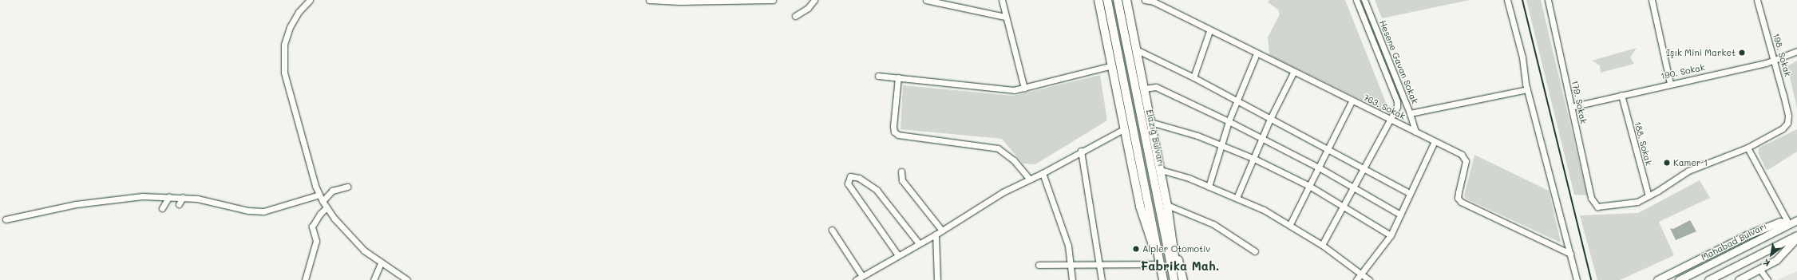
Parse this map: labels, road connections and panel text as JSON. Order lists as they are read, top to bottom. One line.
{"streets":{"highway":["Elazığ Bulvarı"],"main road":["Mahabad Bulvarı"],"street":["198. Sokak","Hesene Gavan Sokak","190. Sokak","179. Sokak","763. Sokak","188. Sokak"]},"crossings":[["198. Sokak","190. Sokak"],["Hesene Gavan Sokak","763. Sokak"],["190. Sokak","179. Sokak"],["190. Sokak","188. Sokak"],["179. Sokak","188. Sokak"]],"districts":["Fabrika Mah."],"places":["Işık Mini Market","Kamer 1","Alpler Otomotiv"],"north":"bottom left"}
